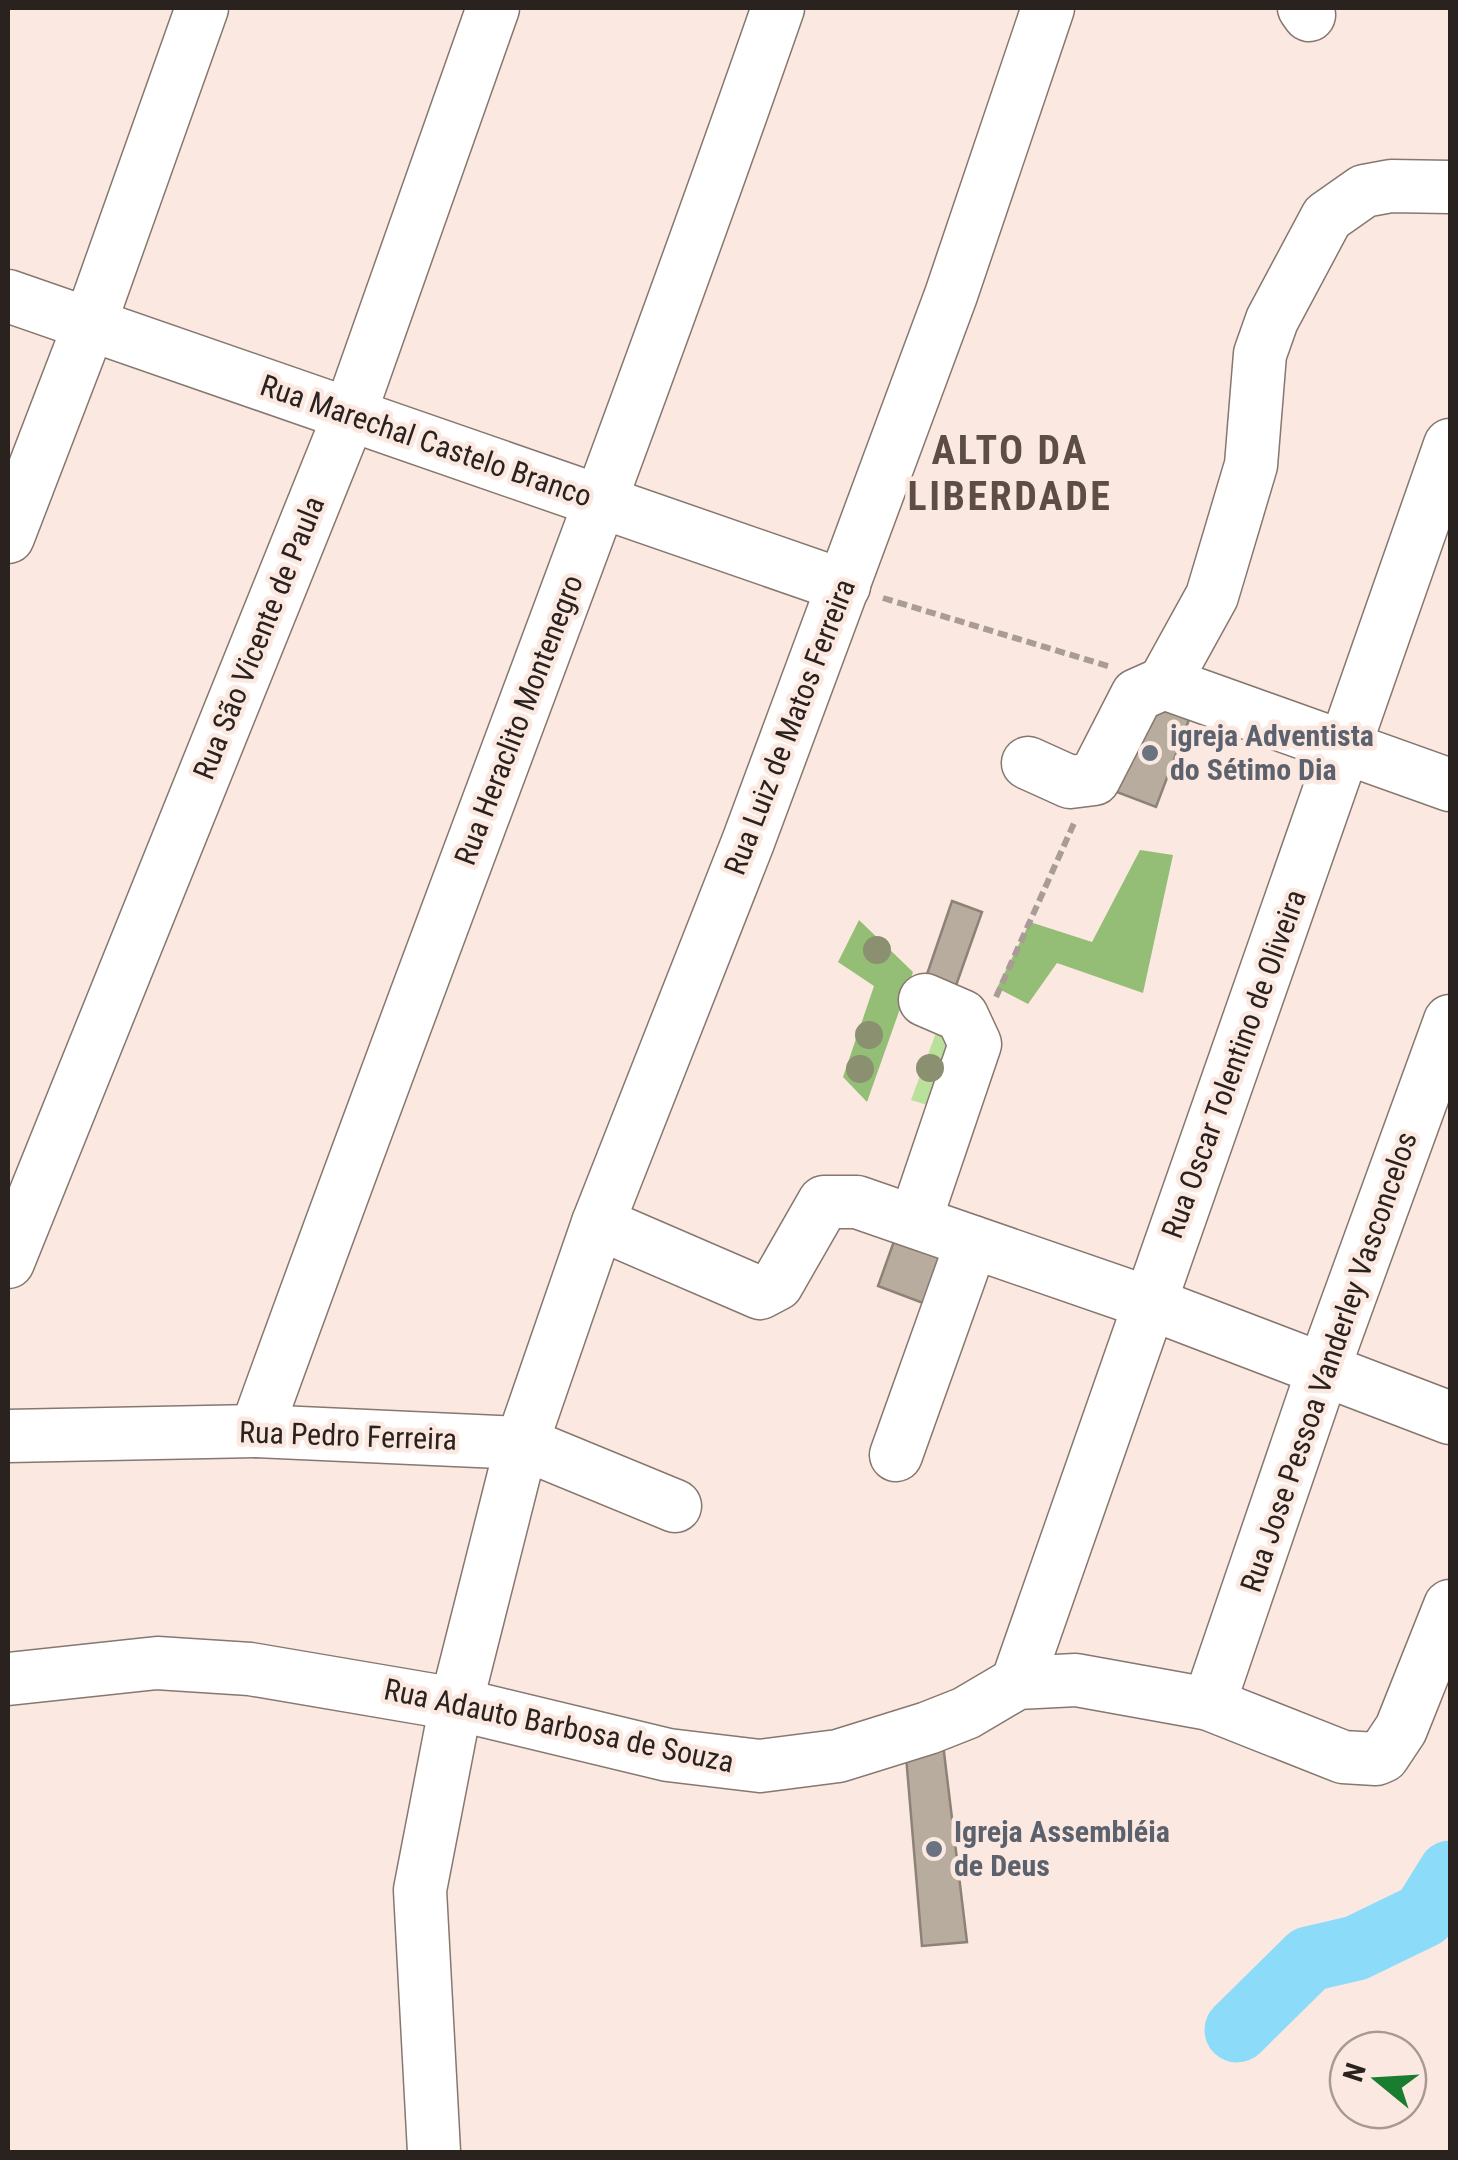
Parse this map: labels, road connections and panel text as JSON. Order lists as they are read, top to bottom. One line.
{"streets":{"street":["Rua Marechal Castelo Branco","Rua São Vicente de Paula","Rua Heraclito Montenegro","Rua Luiz de Matos Ferreira","Rua Oscar Tolentino de Oliveira","Rua Jose Pessoa Vanderley Vasconcelos","Rua Pedro Ferreira","Rua Adauto Barbosa de Souza"]},"crossings":[["Rua Marechal Castelo Branco","Rua São Vicente de Paula"],["Rua Marechal Castelo Branco","Rua Heraclito Montenegro"],["Rua Marechal Castelo Branco","Rua Luiz de Matos Ferreira"],["Rua Heraclito Montenegro","Rua Pedro Ferreira"],["Rua Luiz de Matos Ferreira","Rua Pedro Ferreira"],["Rua Luiz de Matos Ferreira","Rua Adauto Barbosa de Souza"],["Rua Oscar Tolentino de Oliveira","Rua Adauto Barbosa de Souza"],["Rua Jose Pessoa Vanderley Vasconcelos","Rua Adauto Barbosa de Souza"]],"districts":["ALTO DA LIBERDADE"],"places":["igreja Adventista do Sétimo Dia","Igreja Assembléia de Deus"],"north":"left"}
